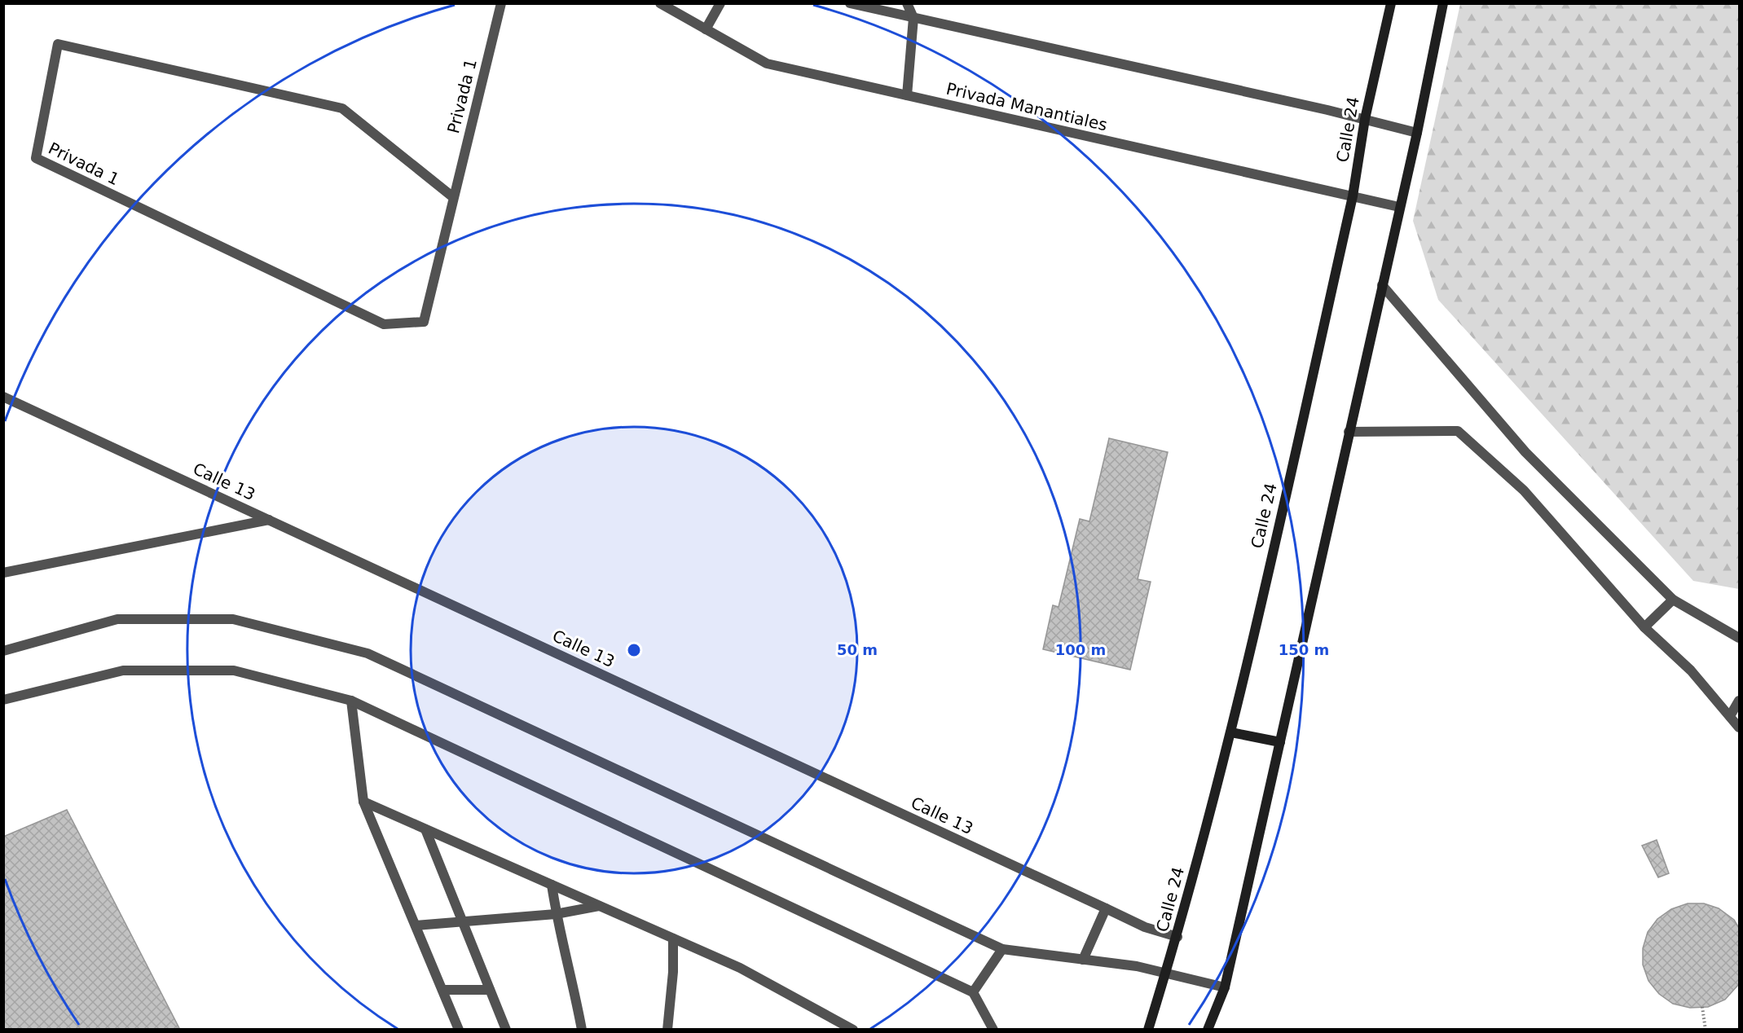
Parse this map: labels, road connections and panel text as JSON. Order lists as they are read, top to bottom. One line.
{"streets":{"main road":["Calle 24"],"street":["Privada 1","Privada Manantiales","Calle 13"]},"crossings":[["Privada Manantiales","Calle 24"],["Calle 24","Calle 13"]],"rings":["50 m","100 m","150 m"]}
